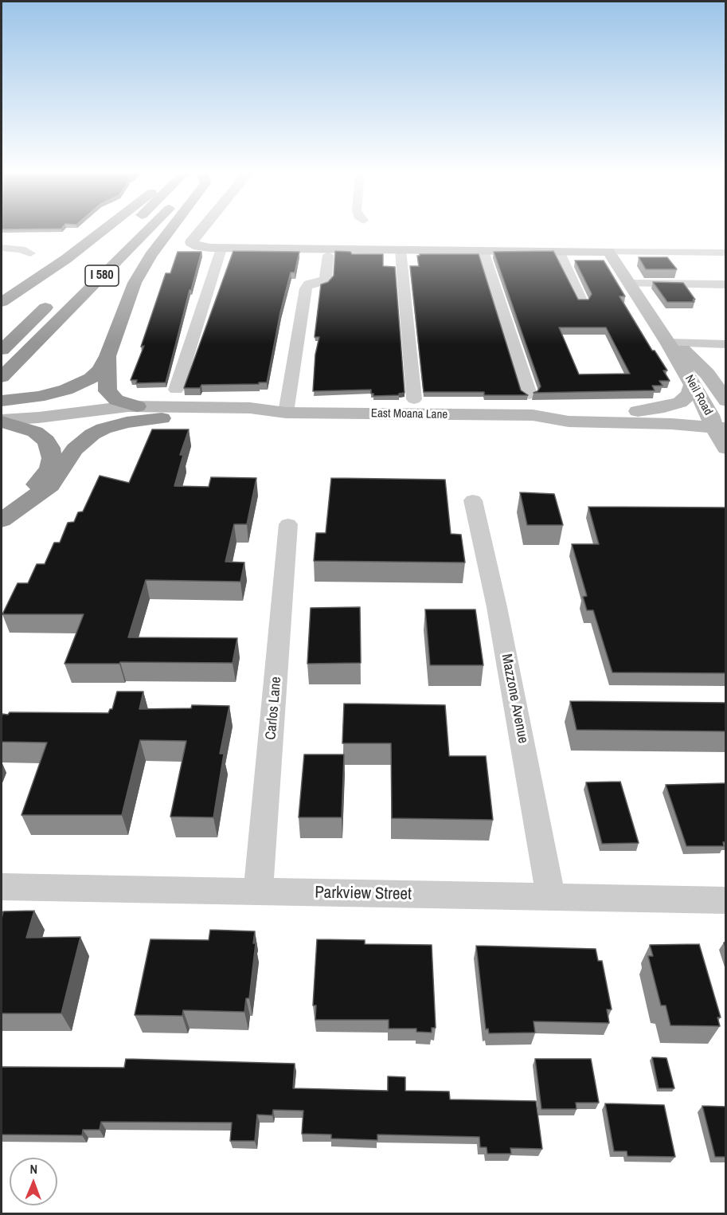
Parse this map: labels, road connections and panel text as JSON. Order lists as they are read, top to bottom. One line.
{"streets":{"highway":["I 580"],"street":["Neil Road","East Moana Lane","Mazzone Avenue","Carlos Lane","Parkview Street"]},"crossings":[["Neil Road","East Moana Lane"],["Mazzone Avenue","Parkview Street"],["Carlos Lane","Parkview Street"]],"north":"top"}
